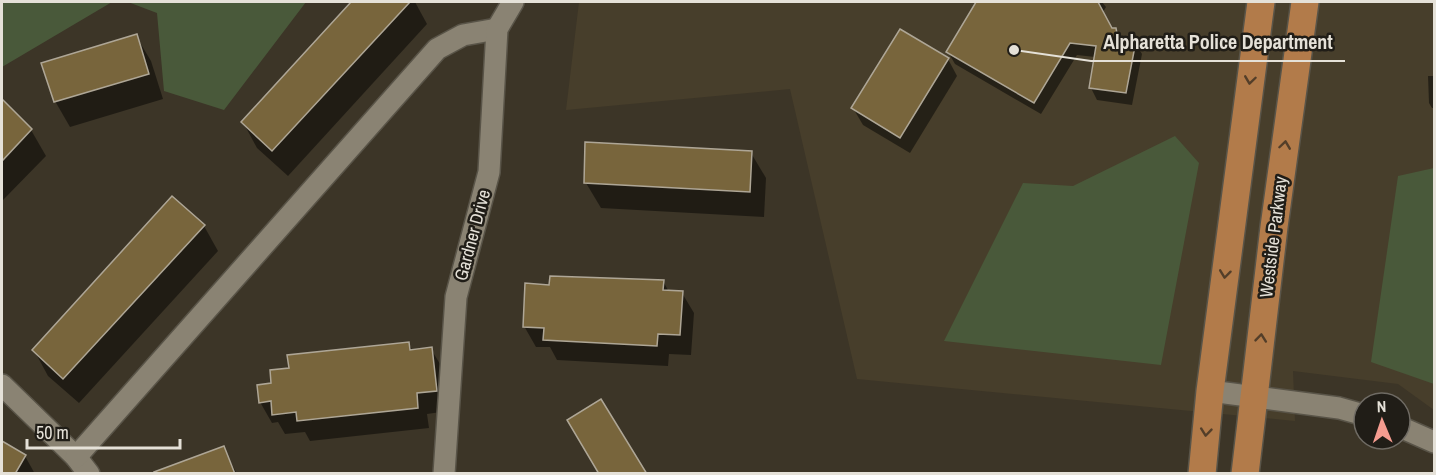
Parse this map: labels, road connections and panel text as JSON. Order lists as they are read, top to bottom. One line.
{"streets":{"main road":["Westside Parkway"],"street":["Gardner Drive"]},"places":["Alpharetta Police Department"],"scale_bar":"50 m","north":"top"}
